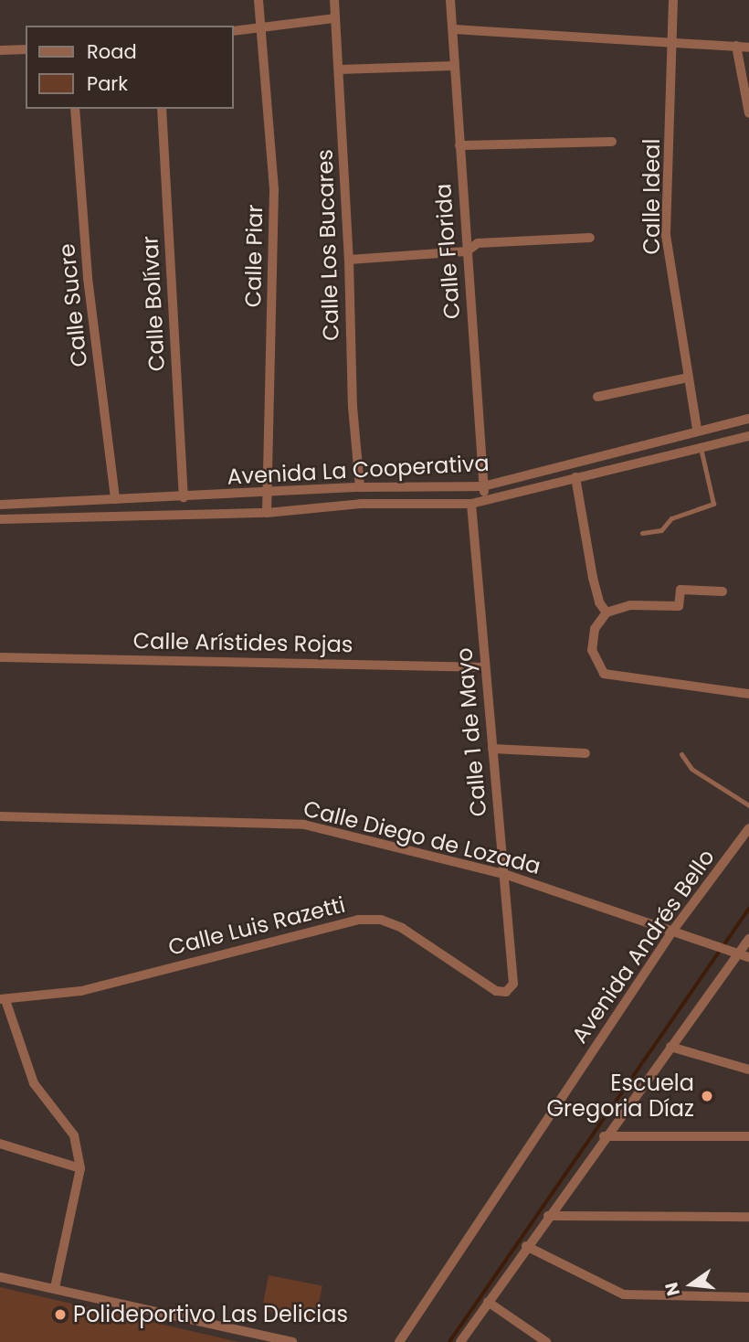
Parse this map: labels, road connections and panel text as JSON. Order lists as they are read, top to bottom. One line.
{"streets":{"street":["Calle Ideal","Calle Los Bucares","Calle Florida","Calle Piar","Calle Bolívar","Calle Sucre","Avenida La Cooperativa","Calle Arístides Rojas","Calle 1 de Mayo","Calle Diego de Lozada","Calle Luis Razetti","Avenida Andrés Bello"]},"crossings":[["Calle Ideal","Avenida La Cooperativa"],["Calle Los Bucares","Avenida La Cooperativa"],["Calle Florida","Avenida La Cooperativa"],["Calle Piar","Avenida La Cooperativa"],["Calle Bolívar","Avenida La Cooperativa"],["Calle Sucre","Avenida La Cooperativa"],["Avenida La Cooperativa","Calle 1 de Mayo"],["Calle Arístides Rojas","Calle 1 de Mayo"],["Calle 1 de Mayo","Calle Diego de Lozada"],["Calle 1 de Mayo","Calle Luis Razetti"],["Calle Diego de Lozada","Avenida Andrés Bello"]],"places":["Escuela Gregoria Díaz","Polideportivo Las Delicias"],"legend":["Road","Park"],"north":"left"}
